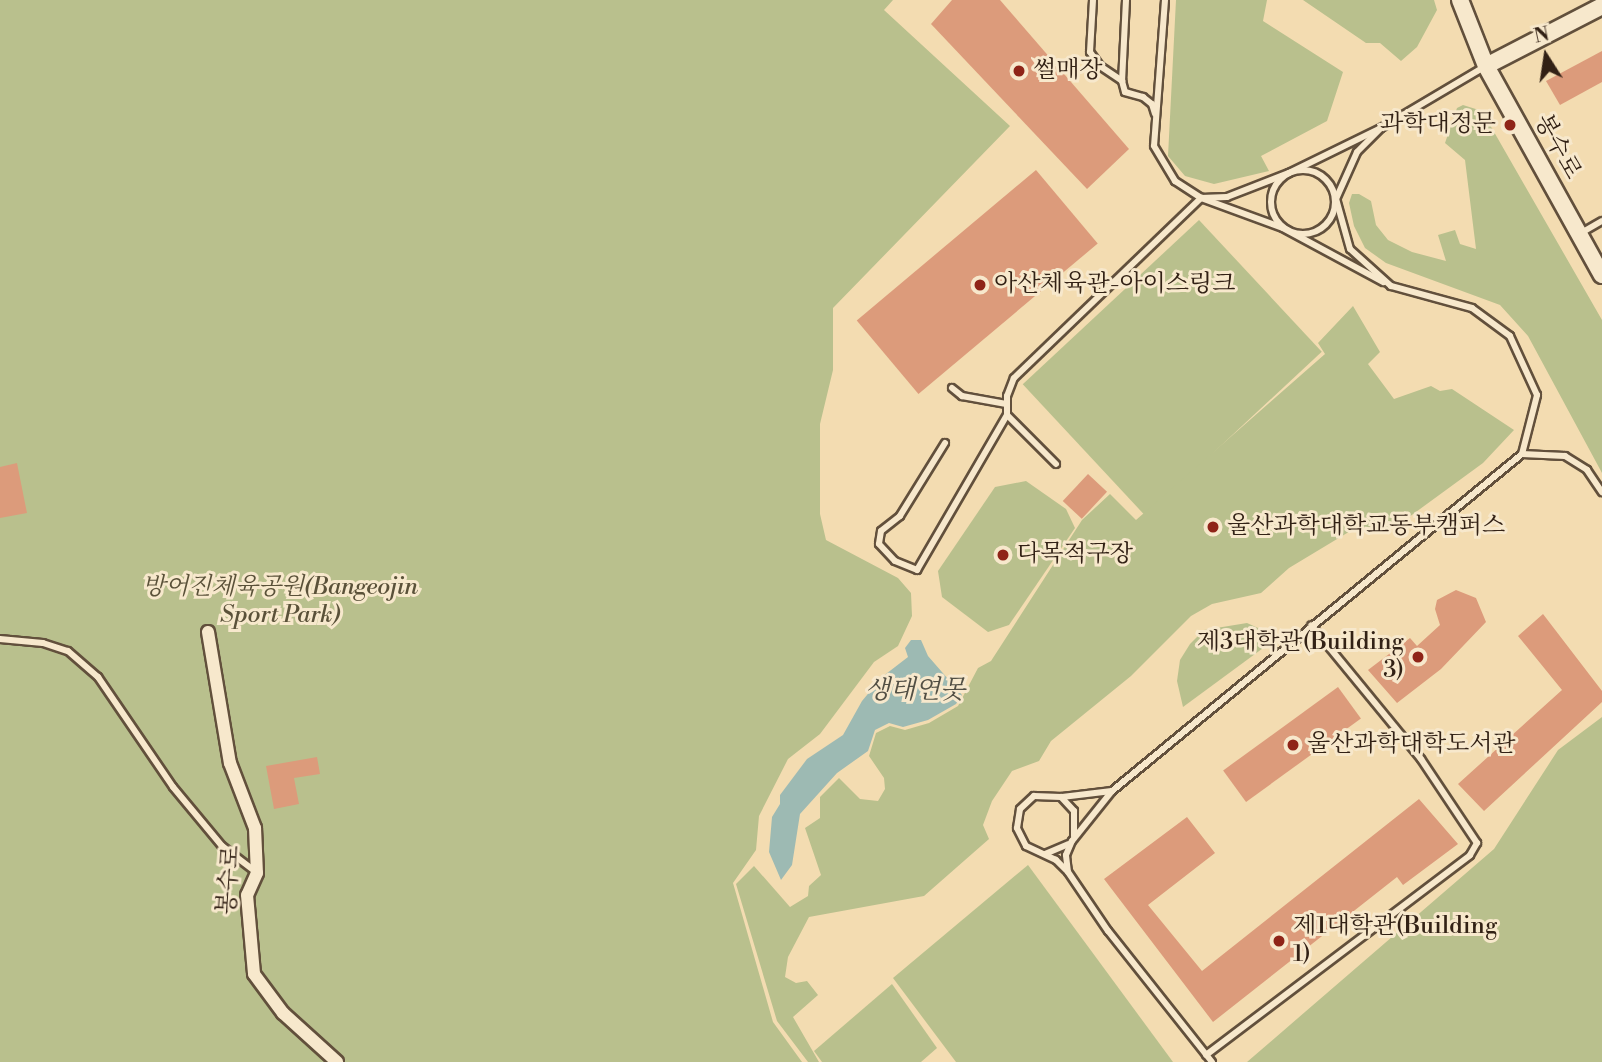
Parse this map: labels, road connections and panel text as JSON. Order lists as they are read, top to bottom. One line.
{"streets":{"main road":["봉수로"]},"water":["생태연못"],"parks":["방어진체육공원(Bangeojin Sport Park)"],"places":["썰매장","과학대정문","아산체육관-아이스링크","울산과학대학교동부캠퍼스","다목적구장","제3대학관(Building 3)","울산과학대학도서관","제1대학관(Building 1)"],"north":"top"}
